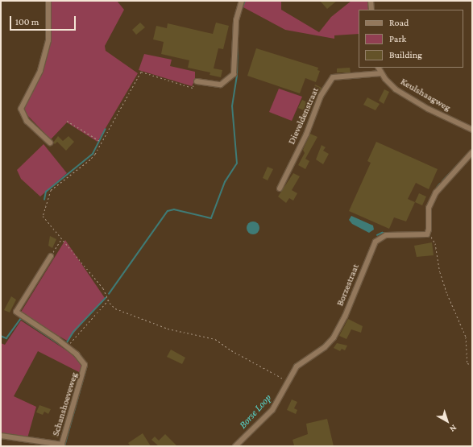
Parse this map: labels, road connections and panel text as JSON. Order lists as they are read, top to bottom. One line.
{"streets":{"street":["Keulshaagweg","Dieveldenstraat","Borzestraat","Schanshoeveweg"]},"crossings":[["Keulshaagweg","Dieveldenstraat"]],"water":["Borse Loop"],"legend":["Road","Park","Building"],"scale_bar":"100 m","north":"bottom right"}
